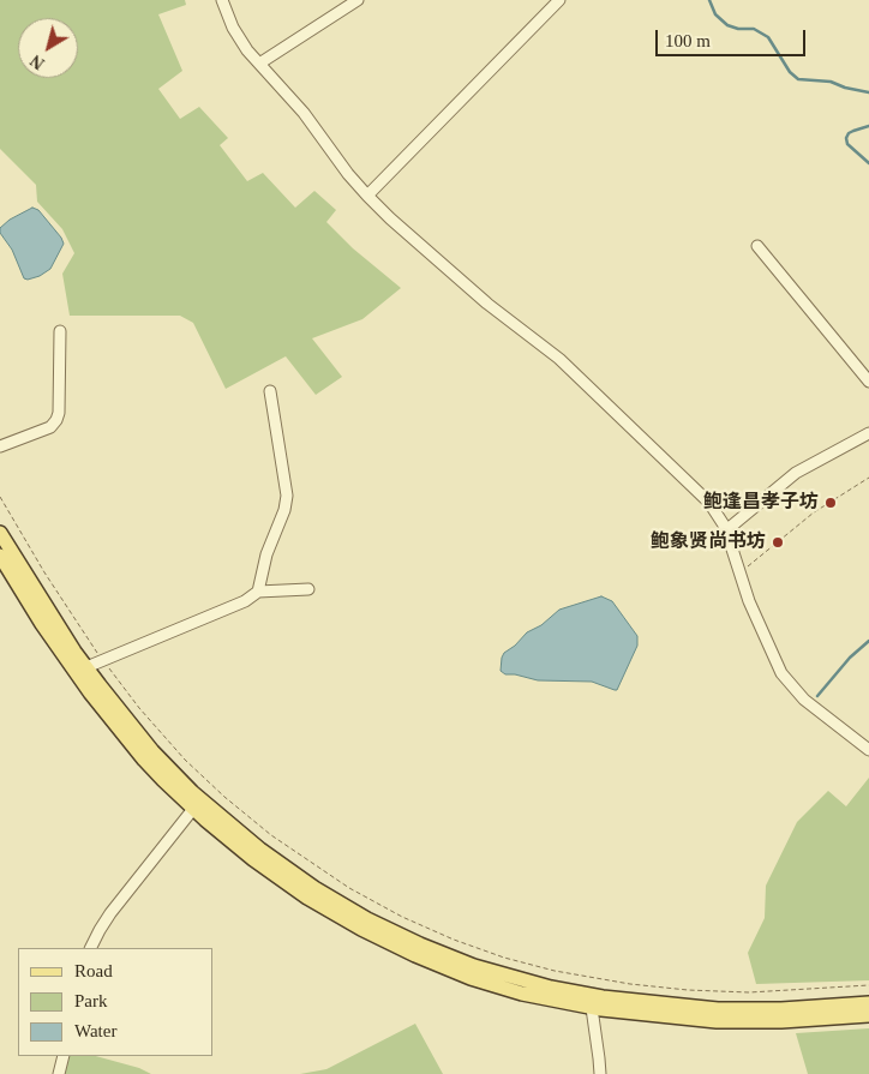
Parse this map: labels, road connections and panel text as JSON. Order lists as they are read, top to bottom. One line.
{"places":["鲍逢昌孝子坊","鲍象贤尚书坊"],"legend":["Road","Park","Water"],"scale_bar":"100 m","north":"bottom left"}
